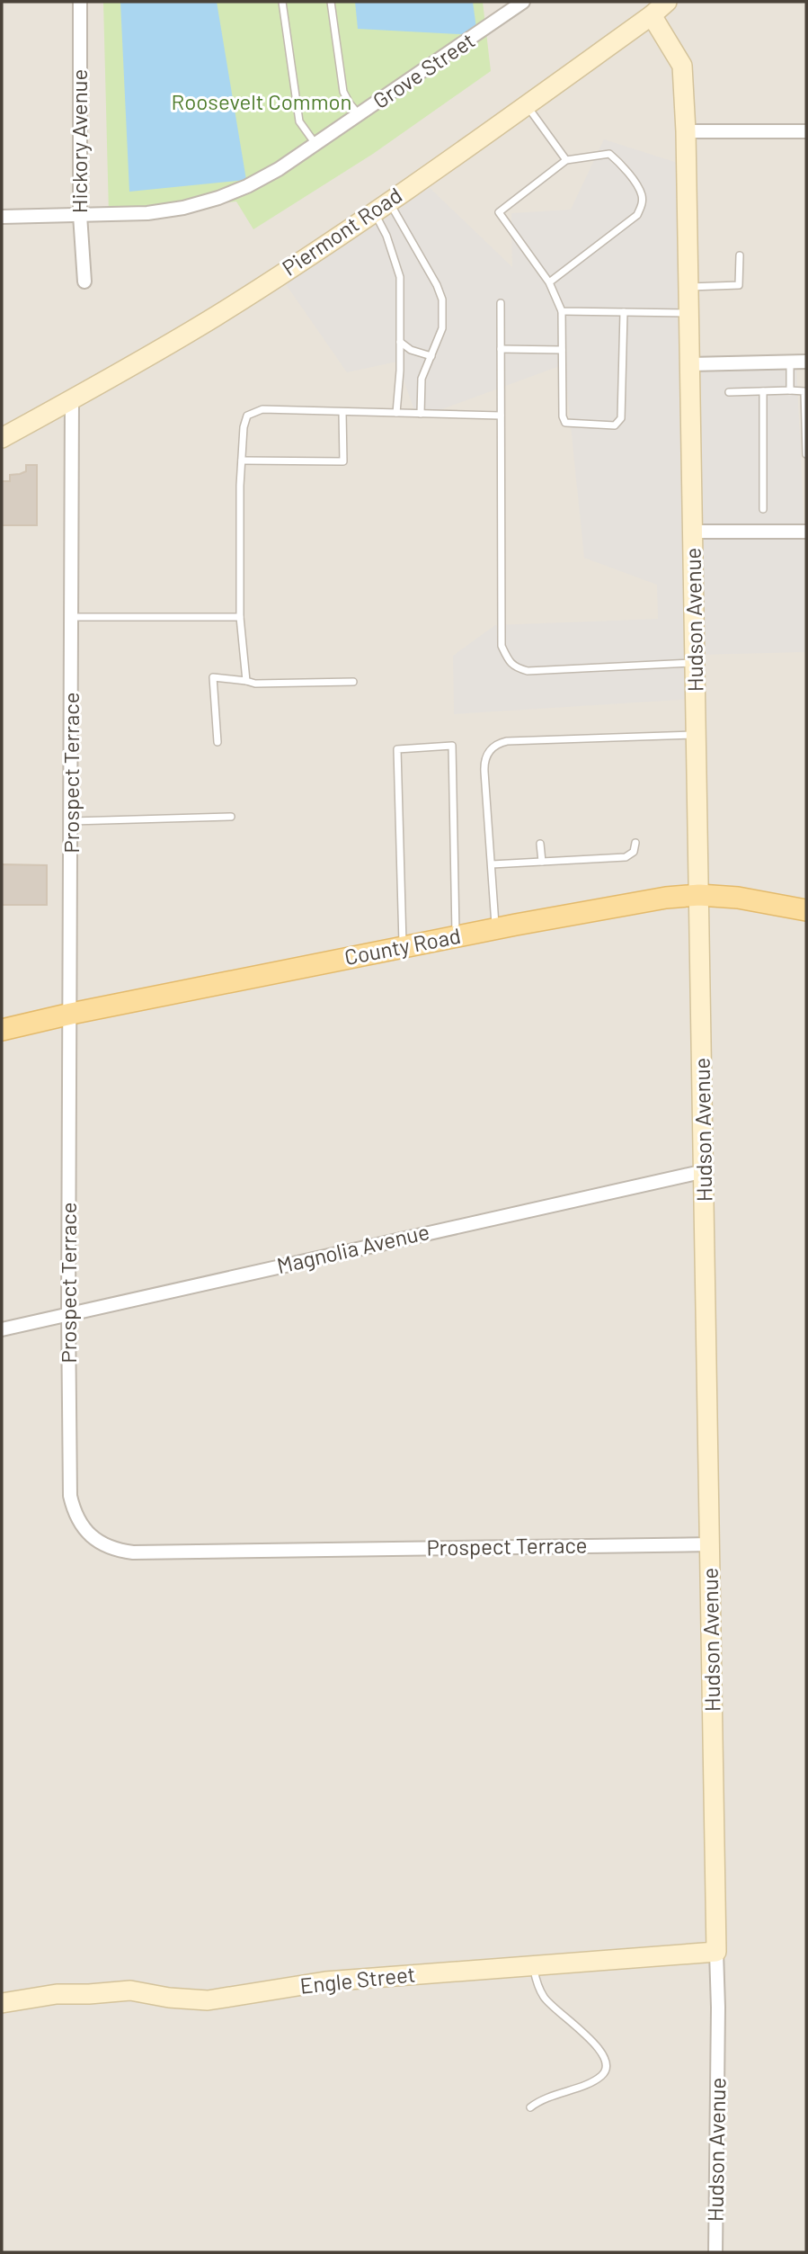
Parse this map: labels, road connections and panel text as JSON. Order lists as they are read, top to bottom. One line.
{"streets":{"main road":["County Road"],"street":["Grove Street","Hickory Avenue","Piermont Road","Hudson Avenue","Prospect Terrace","Magnolia Avenue","Engle Street"]},"crossings":[["Grove Street","Hickory Avenue"],["Piermont Road","Hudson Avenue"],["Piermont Road","Prospect Terrace"],["Hudson Avenue","Prospect Terrace"],["Hudson Avenue","County Road"],["Hudson Avenue","Magnolia Avenue"],["Hudson Avenue","Engle Street"],["Prospect Terrace","County Road"],["Prospect Terrace","Magnolia Avenue"]],"parks":["Roosevelt Common"]}
